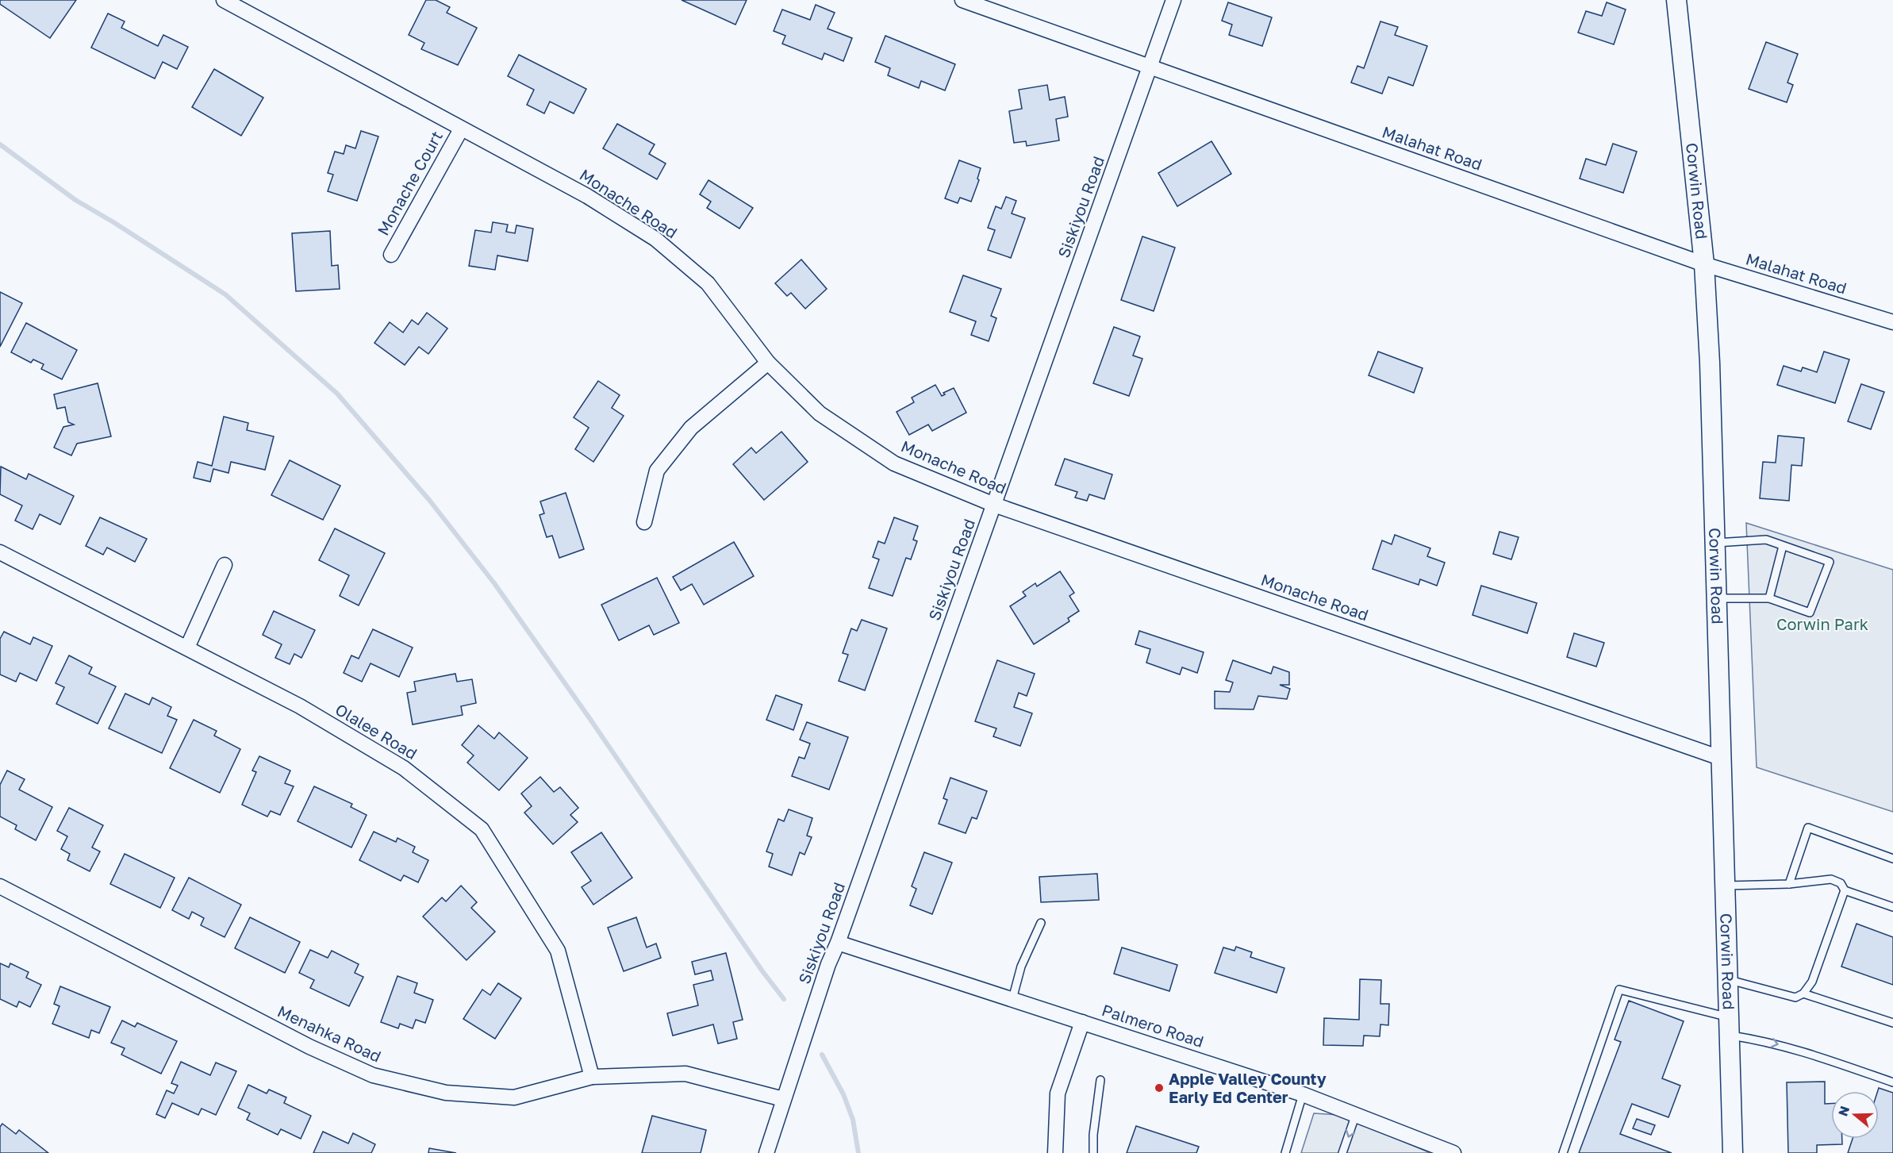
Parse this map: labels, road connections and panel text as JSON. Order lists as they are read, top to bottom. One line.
{"streets":{"main road":["Corwin Road"],"street":["Malahat Road","Monache Court","Monache Road","Siskiyou Road","Olalee Road","Palmero Road","Menahka Road"]},"crossings":[["Malahat Road","Corwin Road"],["Malahat Road","Siskiyou Road"],["Monache Court","Monache Road"],["Corwin Road","Monache Road"],["Monache Road","Siskiyou Road"],["Siskiyou Road","Palmero Road"],["Siskiyou Road","Menahka Road"],["Olalee Road","Menahka Road"]],"parks":["Corwin Park"],"places":["Apple Valley County Early Ed Center"],"north":"left"}
